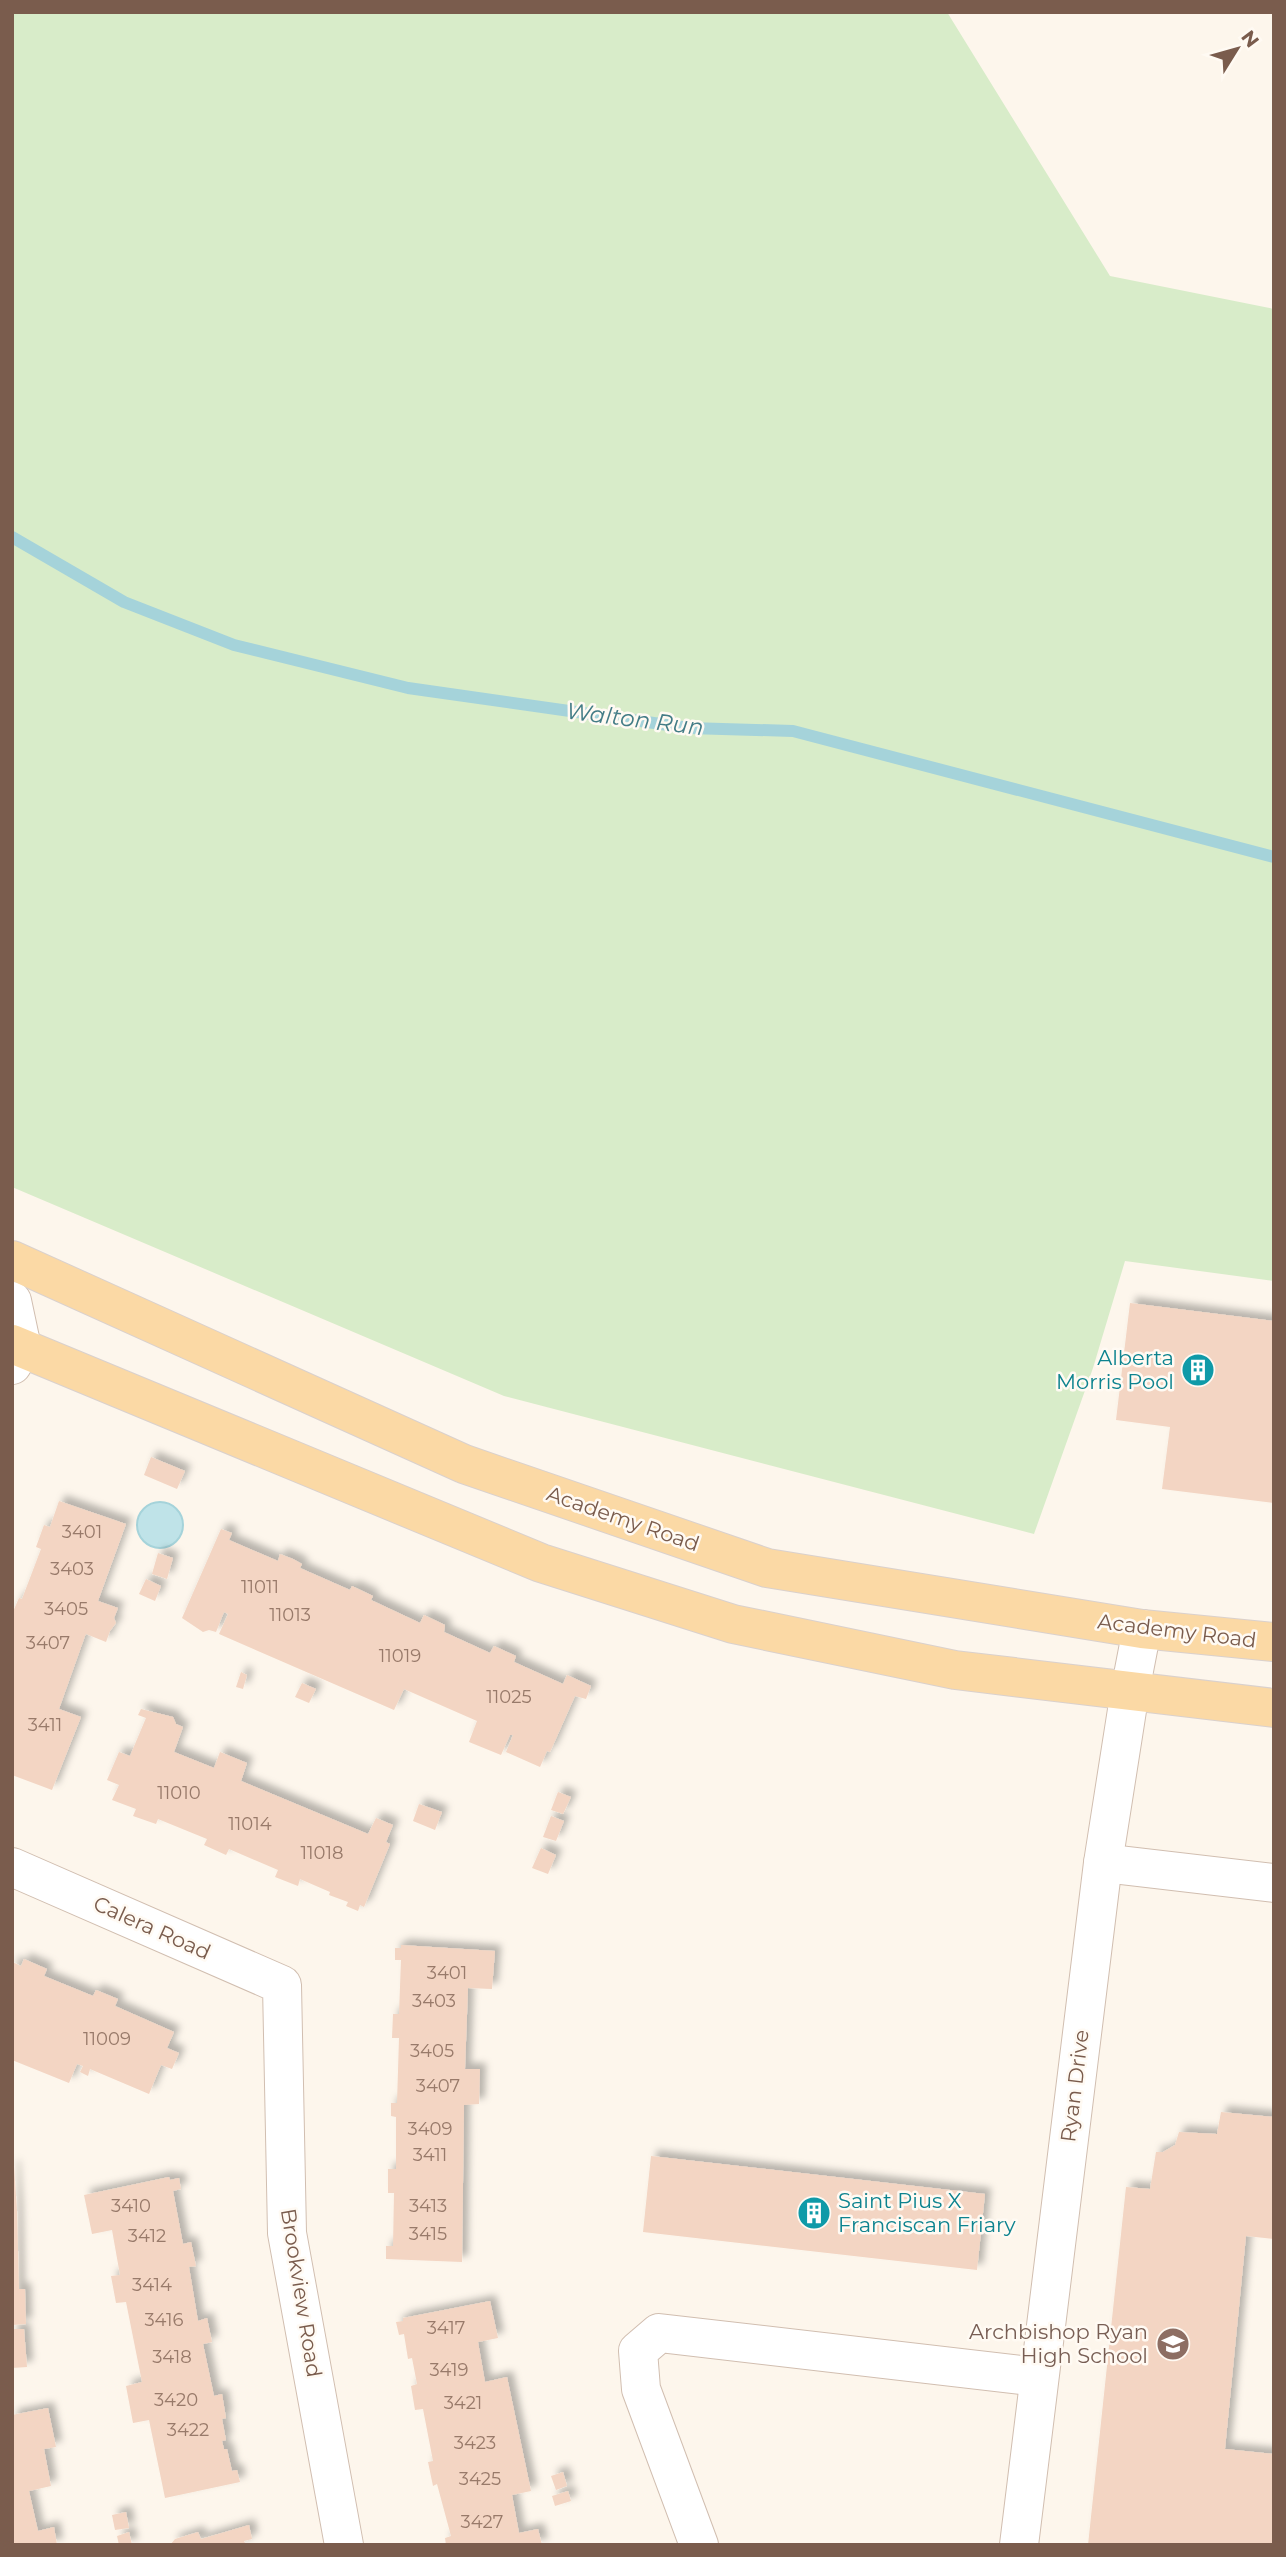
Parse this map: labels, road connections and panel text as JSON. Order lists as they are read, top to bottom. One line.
{"streets":{"main road":["Academy Road"],"street":["Calera Road","Ryan Drive","Brookview Road"]},"crossings":[["Academy Road","Ryan Drive"],["Calera Road","Brookview Road"]],"water":["Walton Run"],"places":{"building":["Alberta Morris Pool","Saint Pius X Franciscan Friary"],"school or university":["Archbishop Ryan High School"]},"house_numbers":["3401","3403","11011","3405","11013","3407","11019","11025","3411","11010","11014","11018","3401","3403","11009","3405","3407","3409","3411","3410","3413","3415","3412","3414","3416","3417","3418","3419","3420","3421","3422","3423","3425","3427"],"north":"top right"}
